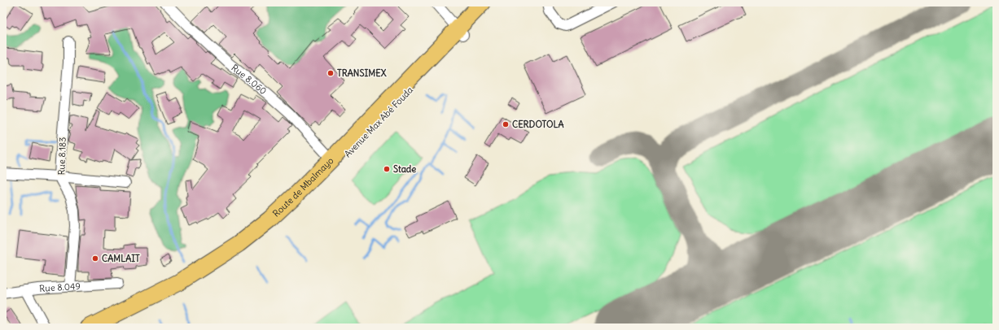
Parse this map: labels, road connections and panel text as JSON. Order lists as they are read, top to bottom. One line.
{"streets":{"highway":["Avenue Max Abé Fouda","Route de Mbalmayo"],"street":["Rue 8.060","Rue 8.183","Rue 8.049"]},"crossings":[["Rue 8.060","Route de Mbalmayo"],["Avenue Max Abé Fouda","Route de Mbalmayo"],["Rue 8.183","Rue 8.049"]],"places":["TRANSIMEX","CERDOTOLA","Stade","CAMLAIT"]}
